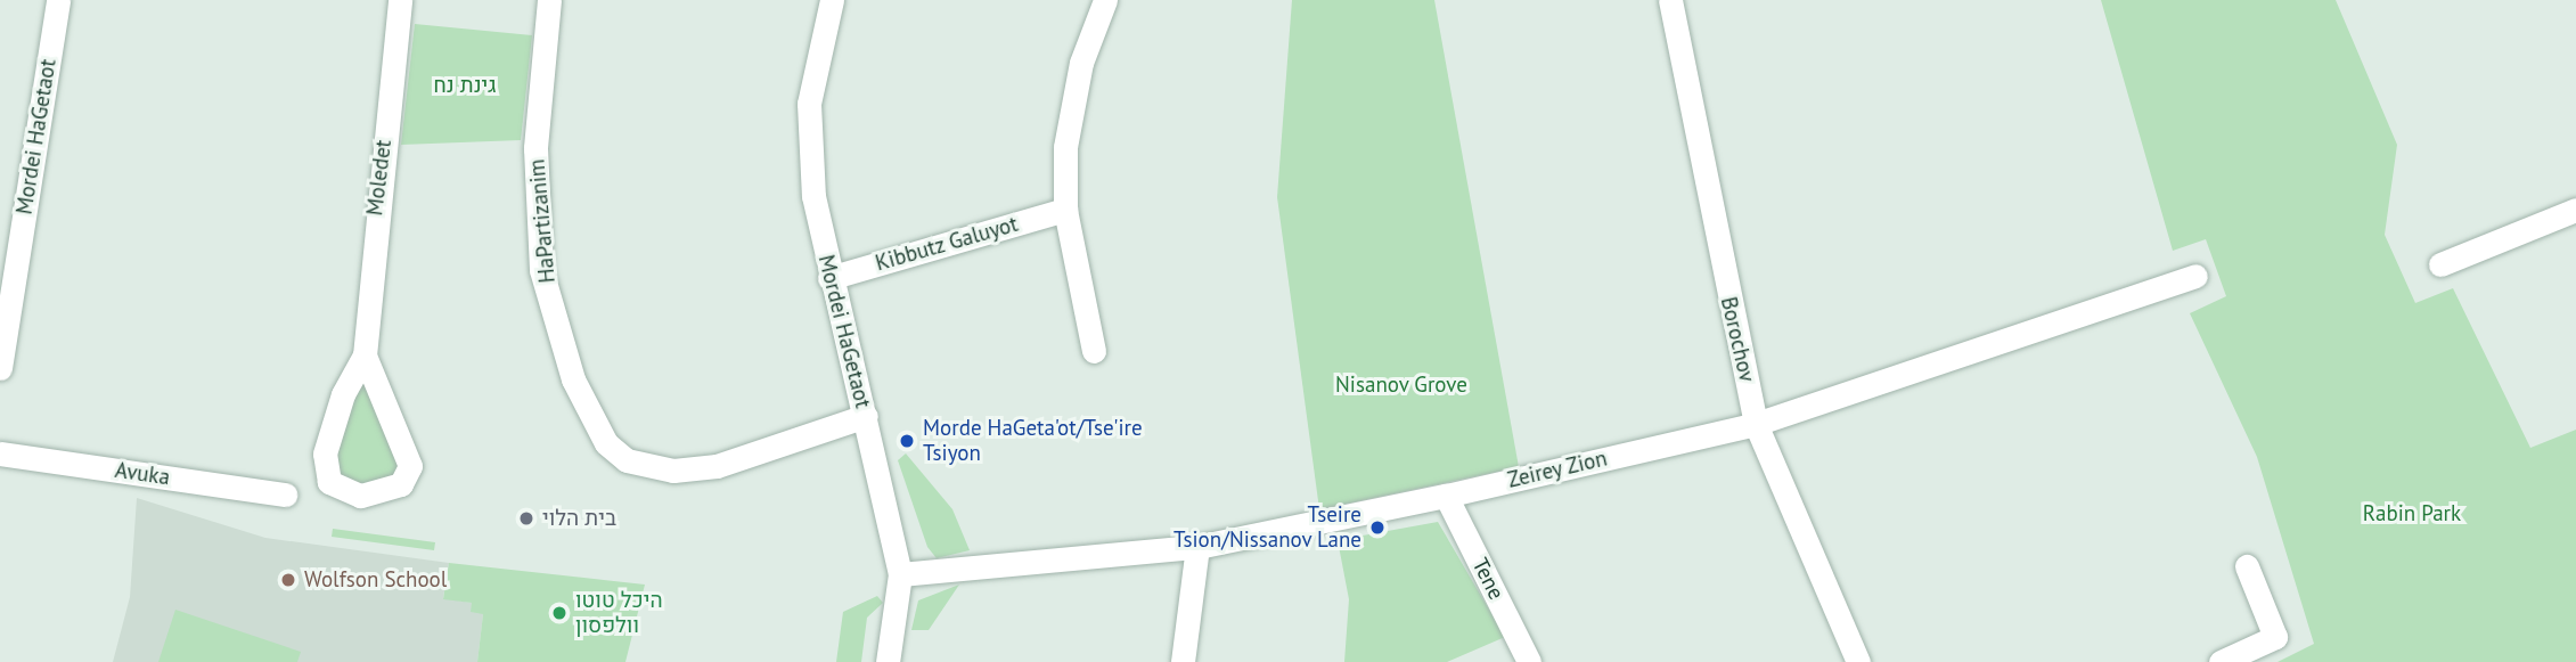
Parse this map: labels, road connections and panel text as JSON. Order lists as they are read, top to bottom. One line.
{"streets":{"street":["Mordei HaGetaot","Moledet","HaPartizanim","Kibbutz Galuyot","Borochov","Zeirey Zion","Avuka","Tene"]},"crossings":[["Mordei HaGetaot","HaPartizanim"],["Mordei HaGetaot","Kibbutz Galuyot"],["Mordei HaGetaot","Zeirey Zion"],["Borochov","Zeirey Zion"],["Zeirey Zion","Tene"]],"parks":["גינת נח","Nisanov Grove","Rabin Park"],"places":["Morde HaGeta'ot/Tse'ire Tsiyon","בית הלוי","Tseire Tsion/Nissanov Lane","Wolfson School","היכל טוטו וולפסון"]}
